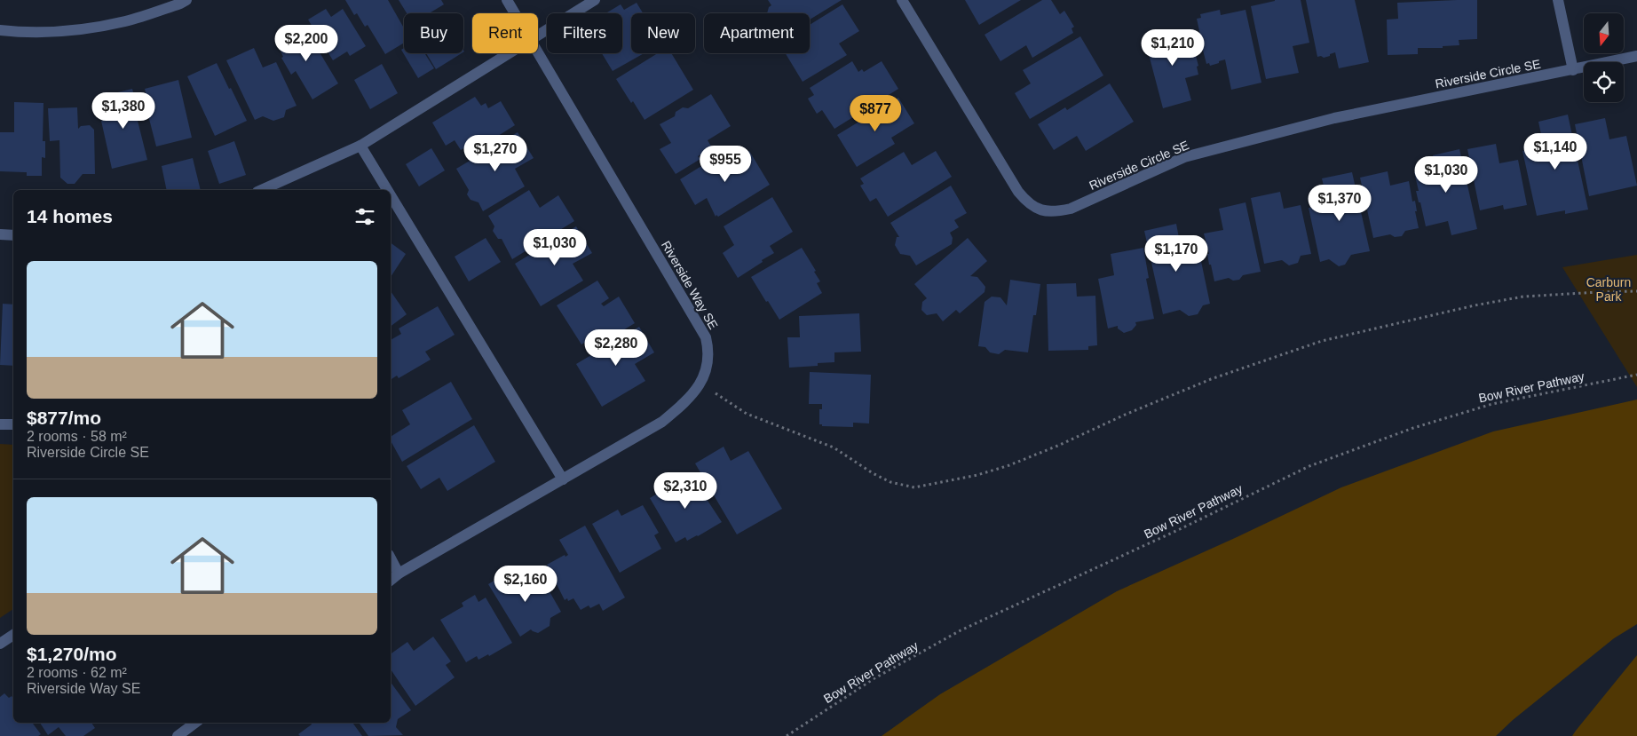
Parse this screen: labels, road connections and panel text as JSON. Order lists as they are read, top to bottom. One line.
{"streets":{"street":["Riverside Circle SE","Riverside Way SE"],"path":["Bow River Pathway"]},"parks":["Carburn Park"],"north":"bottom","page":{"chip":["Buy","Rent","Filters","New","Apartment"],"price":["$2,200","$1,210","$1,380","$877","$1,140","$1,270","$955","$1,030","$1,370","$1,030","$1,170","$2,280","$2,310","$2,160"],"heading":"14 homes","list":[{"name":"$877/mo","note":"2 rooms · 58 m² · Riverside Circle SE"},{"name":"$1,270/mo","note":"2 rooms · 62 m² · Riverside Way SE"}]}}
